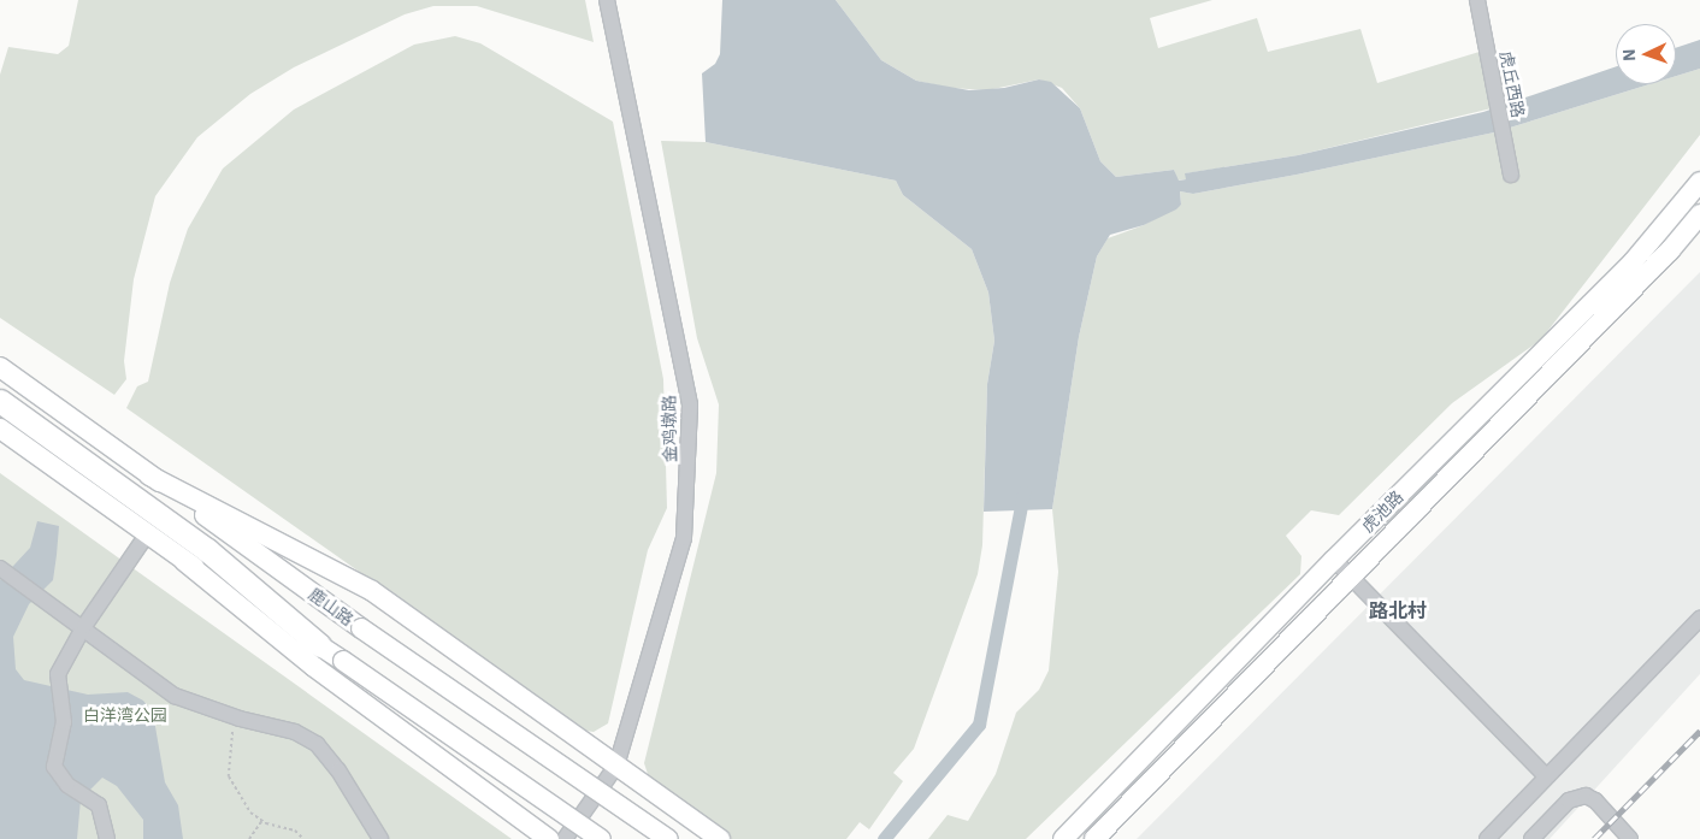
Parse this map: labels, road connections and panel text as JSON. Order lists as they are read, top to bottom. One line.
{"streets":{"main road":["虎池路","鹿山路"],"street":["虎丘西路","金鸡墩路"]},"districts":["路北村"],"parks":["白洋湾公园"],"north":"left"}
